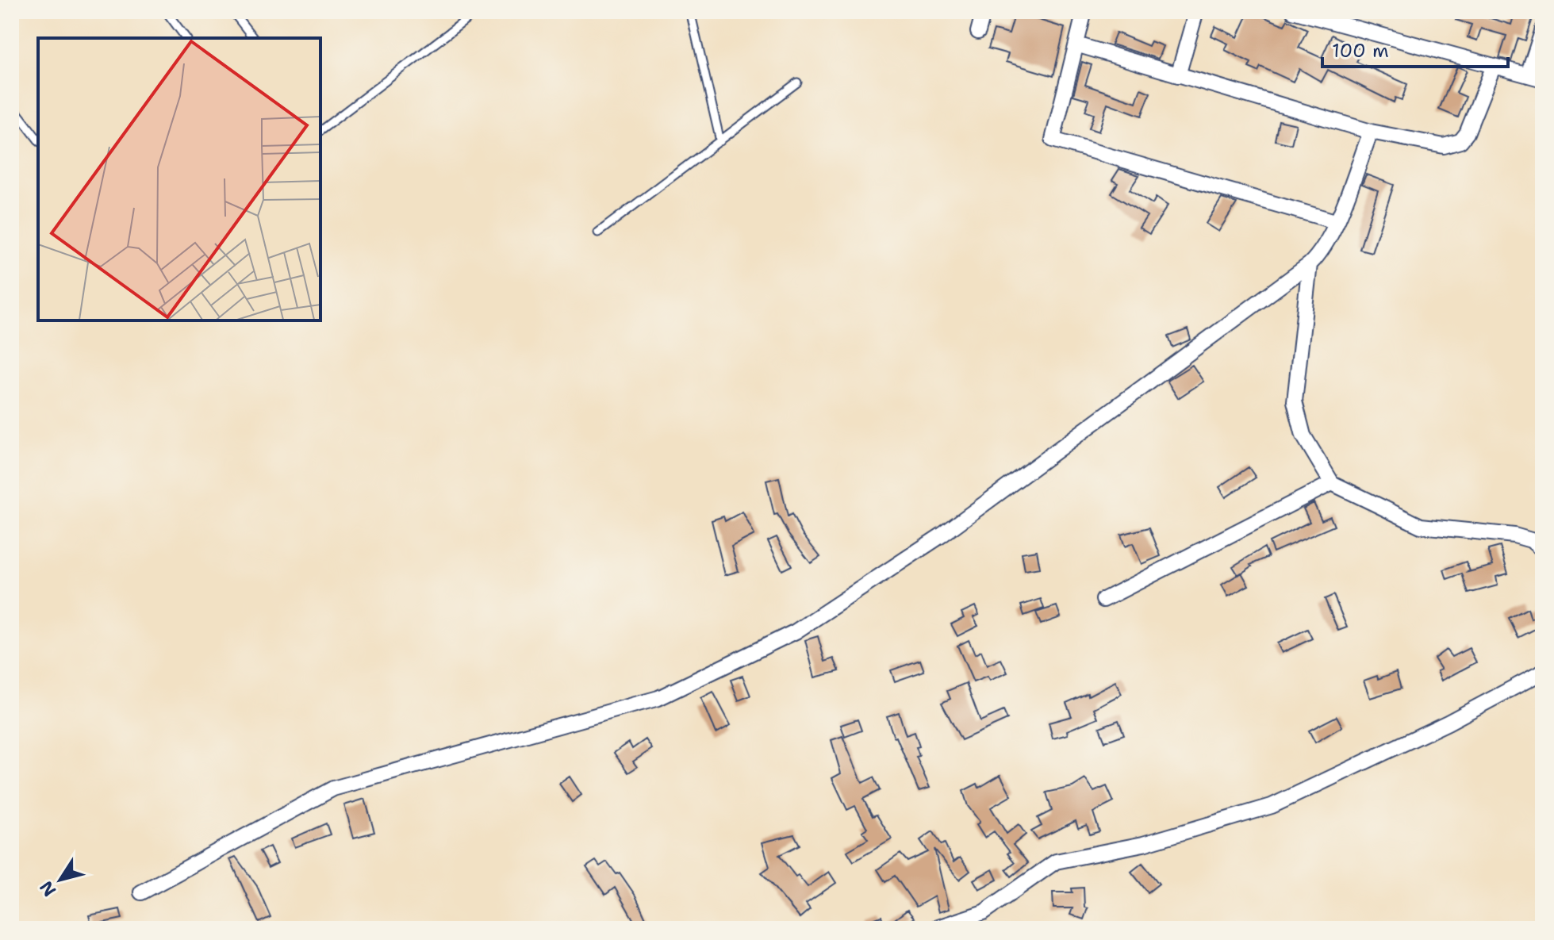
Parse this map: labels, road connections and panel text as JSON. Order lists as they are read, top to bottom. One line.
{"scale_bar":"100 m","north":"bottom left"}
